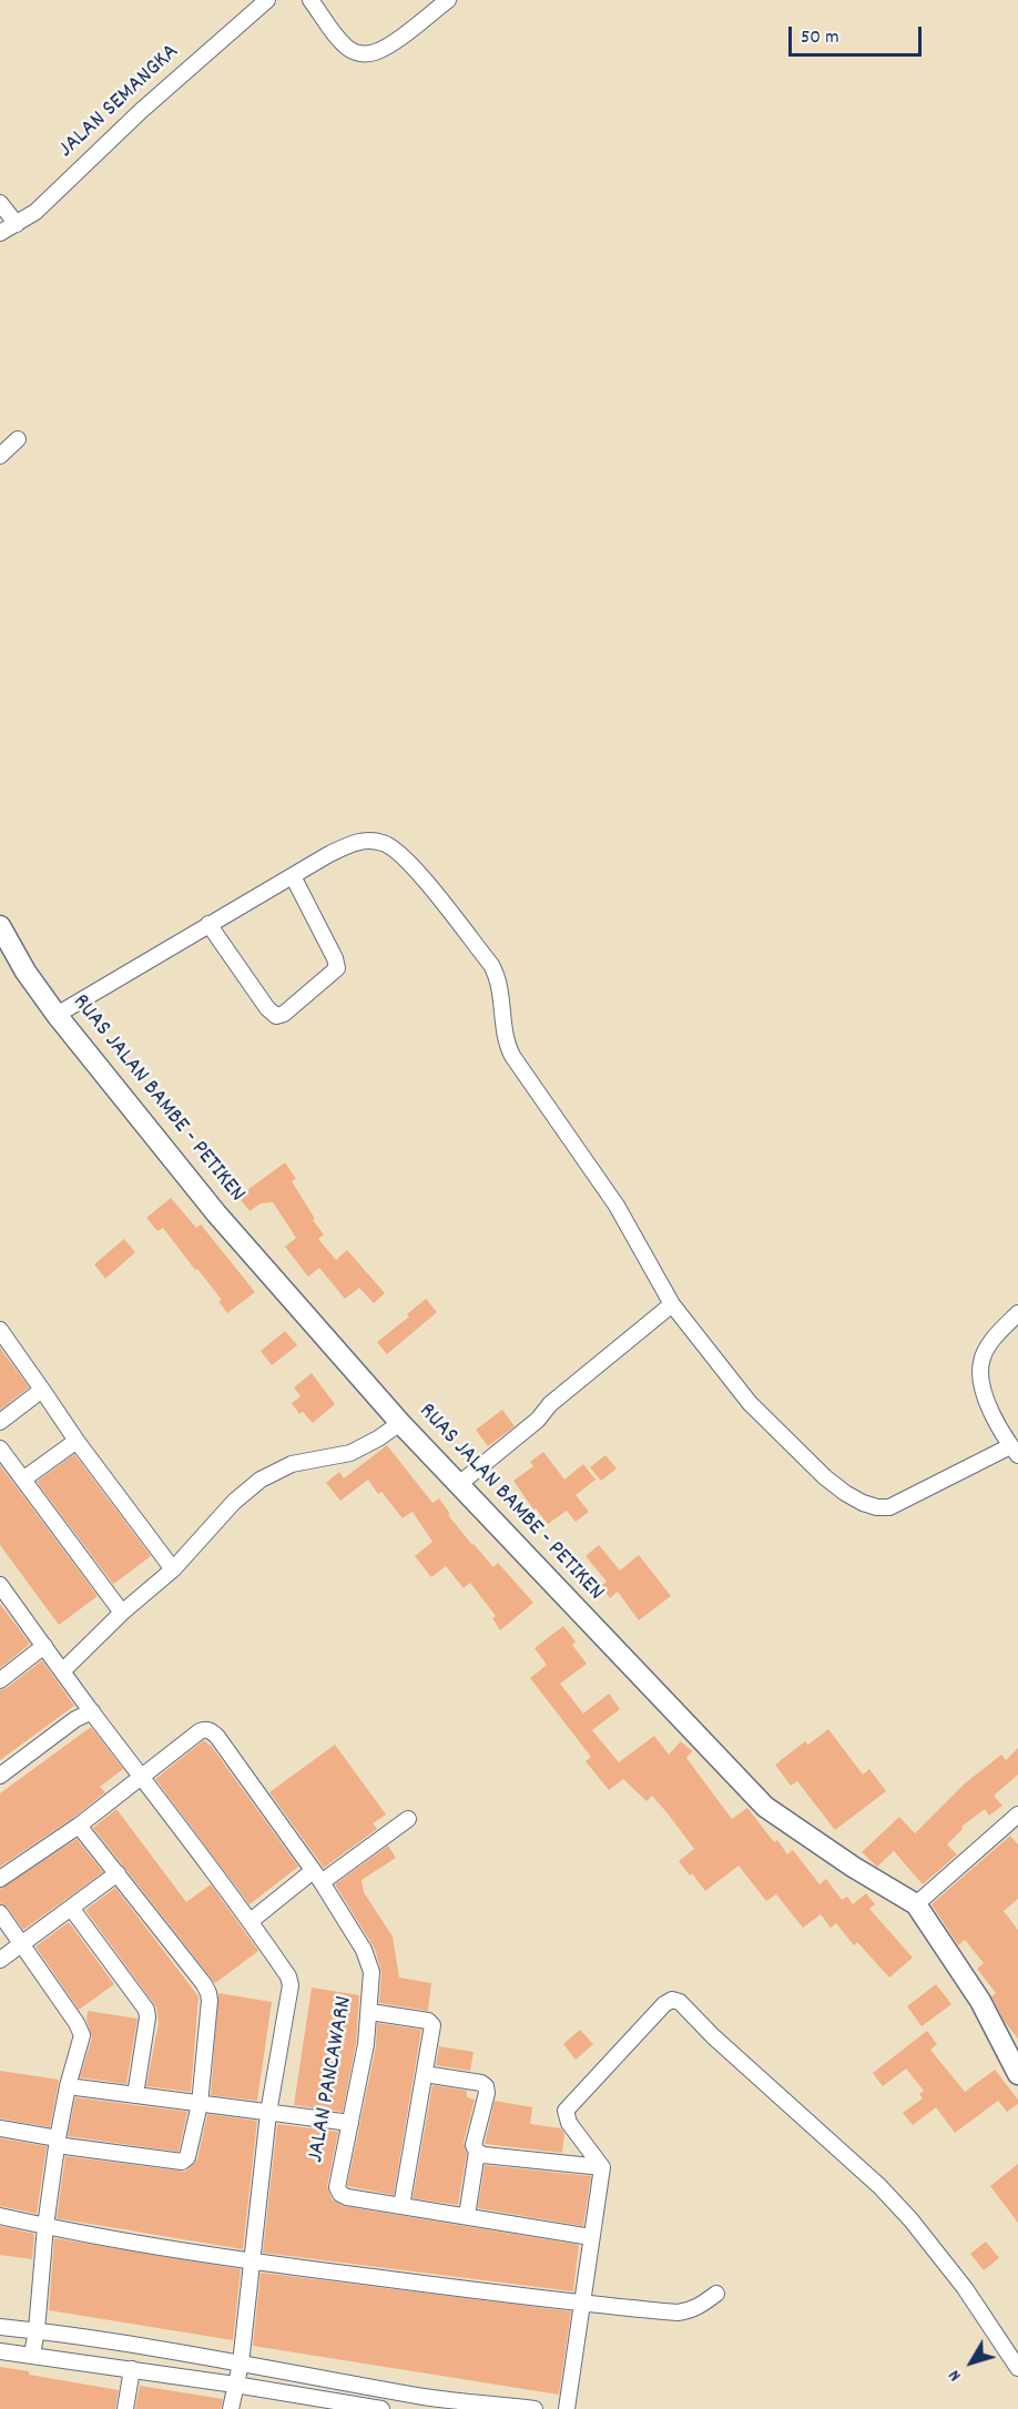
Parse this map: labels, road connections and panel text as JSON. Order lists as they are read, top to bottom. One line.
{"streets":{"main road":["RUAS JALAN BAMBE - PETIKEN"],"street":["JALAN SEMANGKA","JALAN PANCAWARN"]},"scale_bar":"50 m","north":"bottom left"}
